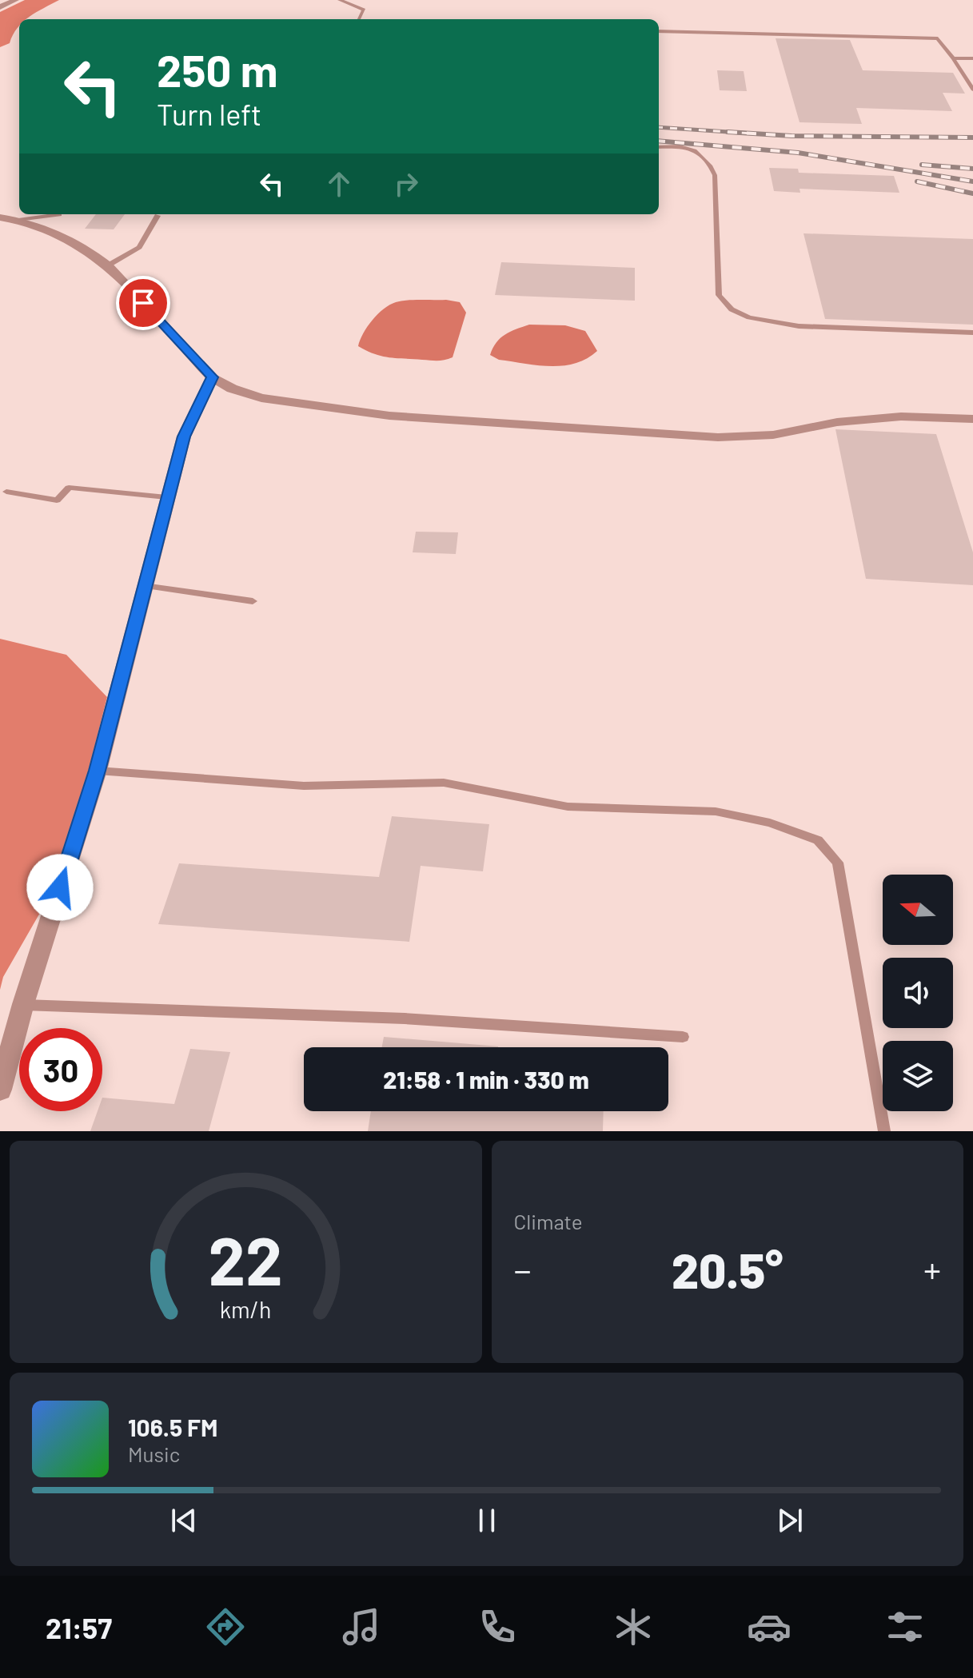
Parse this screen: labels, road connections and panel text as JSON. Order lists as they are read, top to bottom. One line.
{"north":"left","page":{"turn":["250 m","Turn left"],"limit":"30","trip":"21:58 · 1 min · 330 m","tile":"Climate","heat":["−","20.5°","+"],"song":["106.5 FM","Music"],"tabs":"21:57","gauge":["22","km/h"]}}
